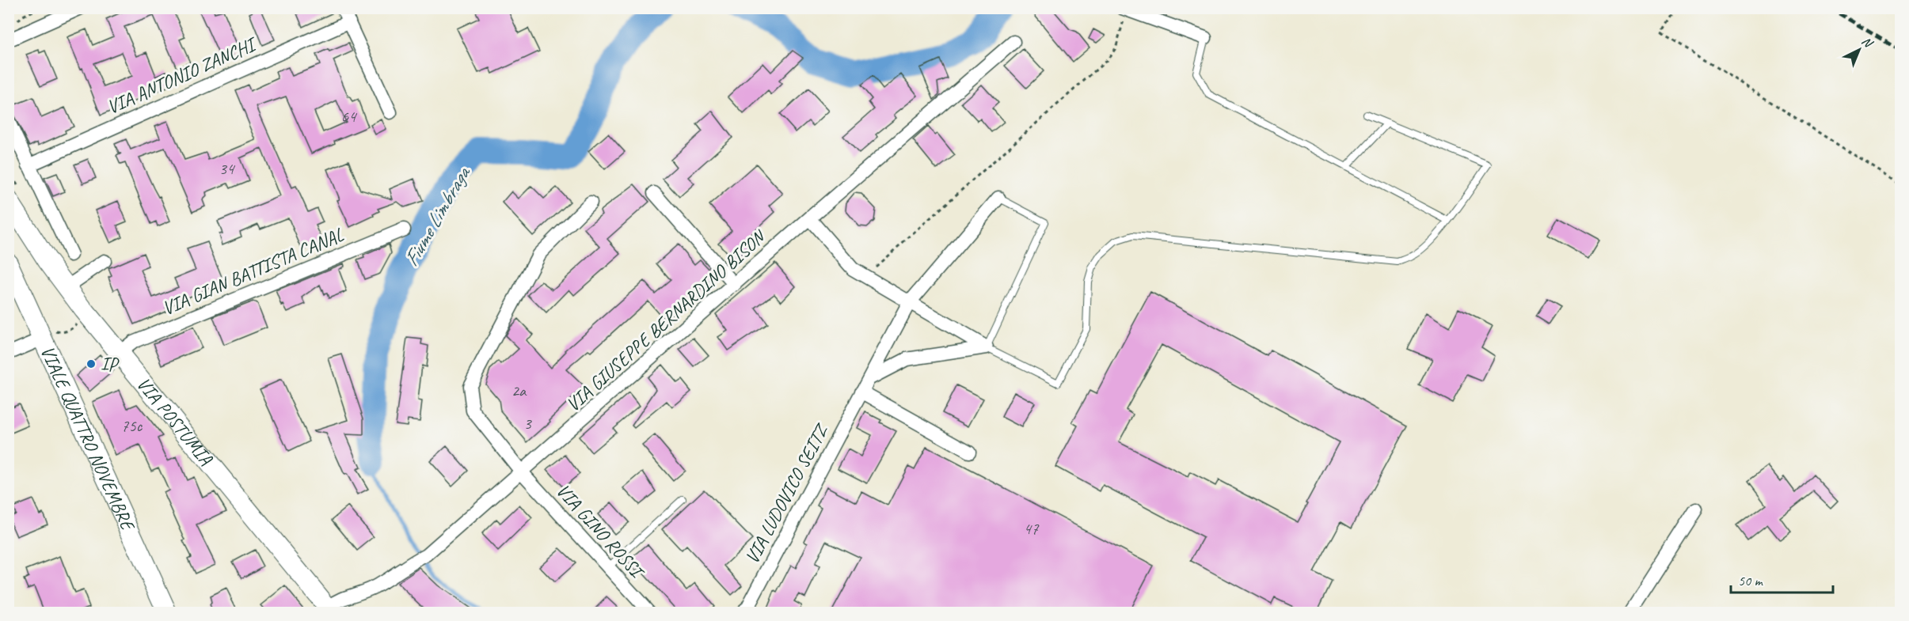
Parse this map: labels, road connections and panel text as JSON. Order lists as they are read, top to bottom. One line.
{"streets":{"street":["VIA ANTONIO ZANCHI","VIA GIAN BATTISTA CANAL","VIA GIUSEPPE BERNARDINO BISON","VIA POSTUMIA","VIALE QUATTRO NOVEMBRE","VIA LUDOVICO SEITZ","VIA GINO ROSSI"]},"crossings":[["VIA GIAN BATTISTA CANAL","VIA POSTUMIA"],["VIA GIUSEPPE BERNARDINO BISON","VIA POSTUMIA"],["VIA GIUSEPPE BERNARDINO BISON","VIA GINO ROSSI"]],"water":["Fiume Limbraga"],"places":["IP"],"house_numbers":["64","34","2a","3","75c","47"],"scale_bar":"50 m","north":"top right"}
